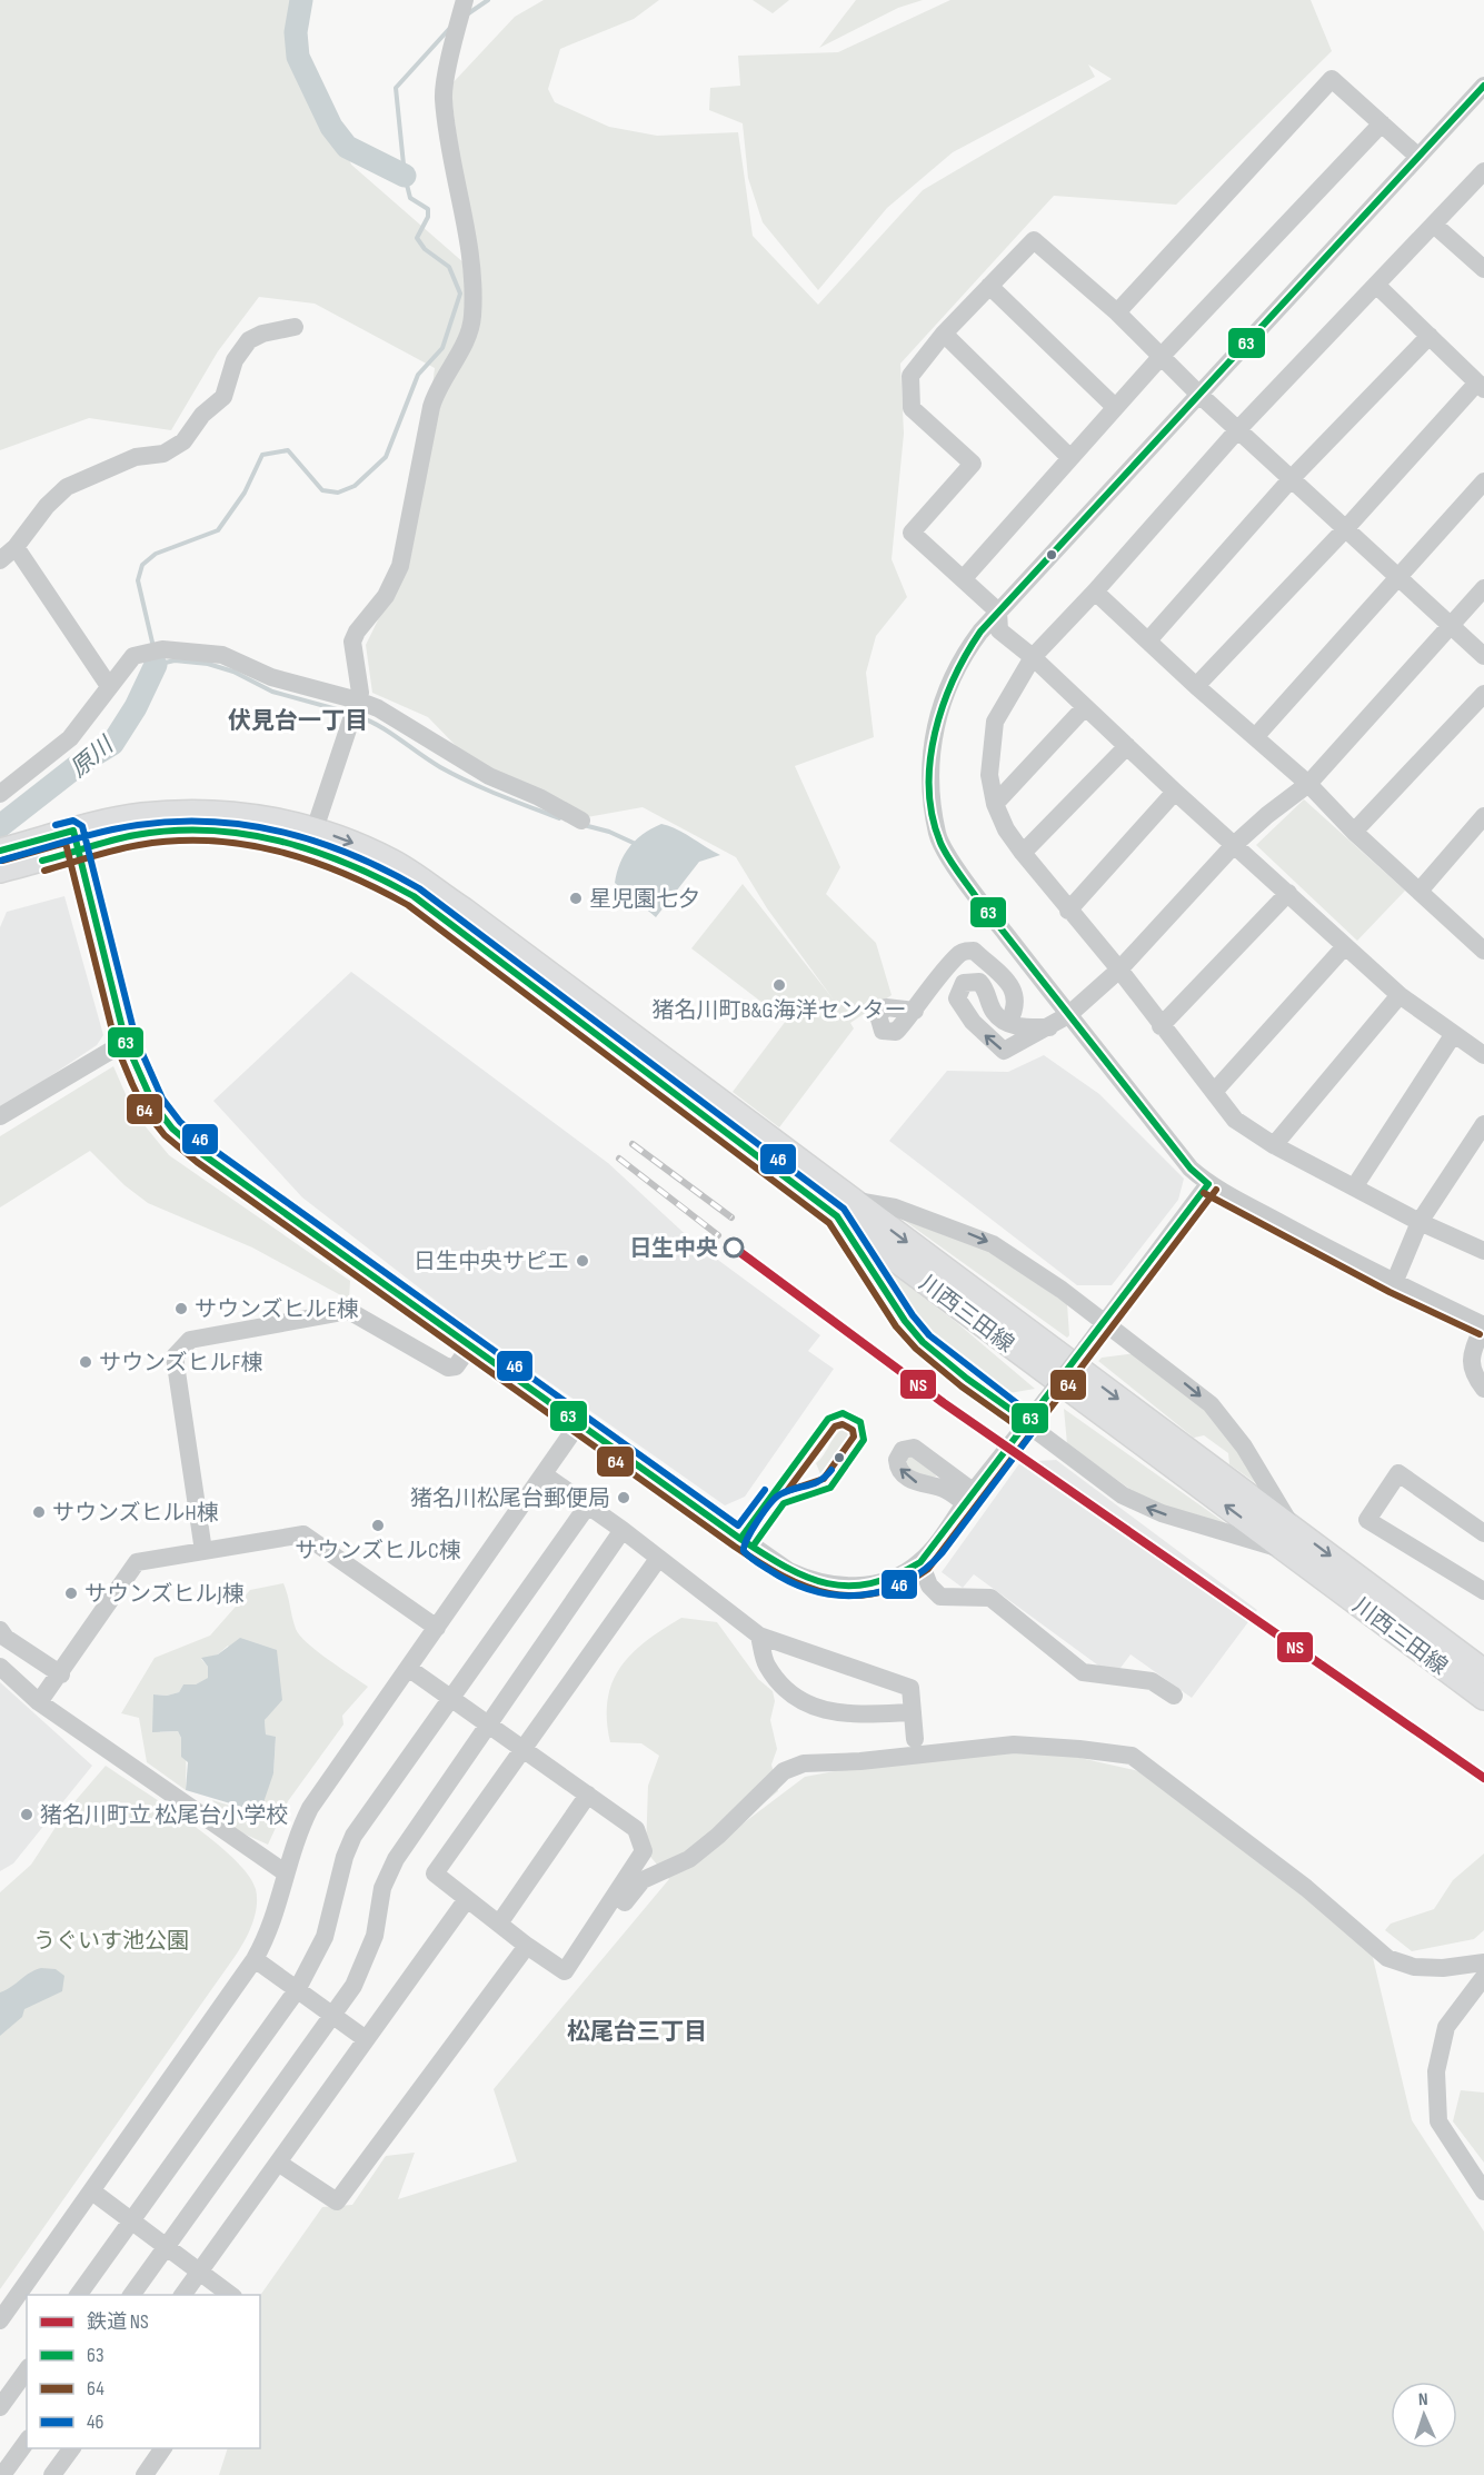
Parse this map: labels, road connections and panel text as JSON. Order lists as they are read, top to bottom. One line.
{"streets":{"main road":["川西三田線"]},"districts":["伏見台一丁目","松尾台三丁目"],"water":["原川"],"parks":["うぐいす池公園"],"places":["星児園七夕","猪名川町B&G海洋センター","日生中央","日生中央サピエ","サウンズヒルE棟","サウンズヒルF棟","猪名川松尾台郵便局","サウンズヒルH棟","サウンズヒルC棟","サウンズヒルJ棟","猪名川町立 松尾台小学校"],"lines":["transit line 63","transit line 46","transit line 64","rail line NS"],"legend":["鉄道 NS","63","64","46"],"north":"top"}
